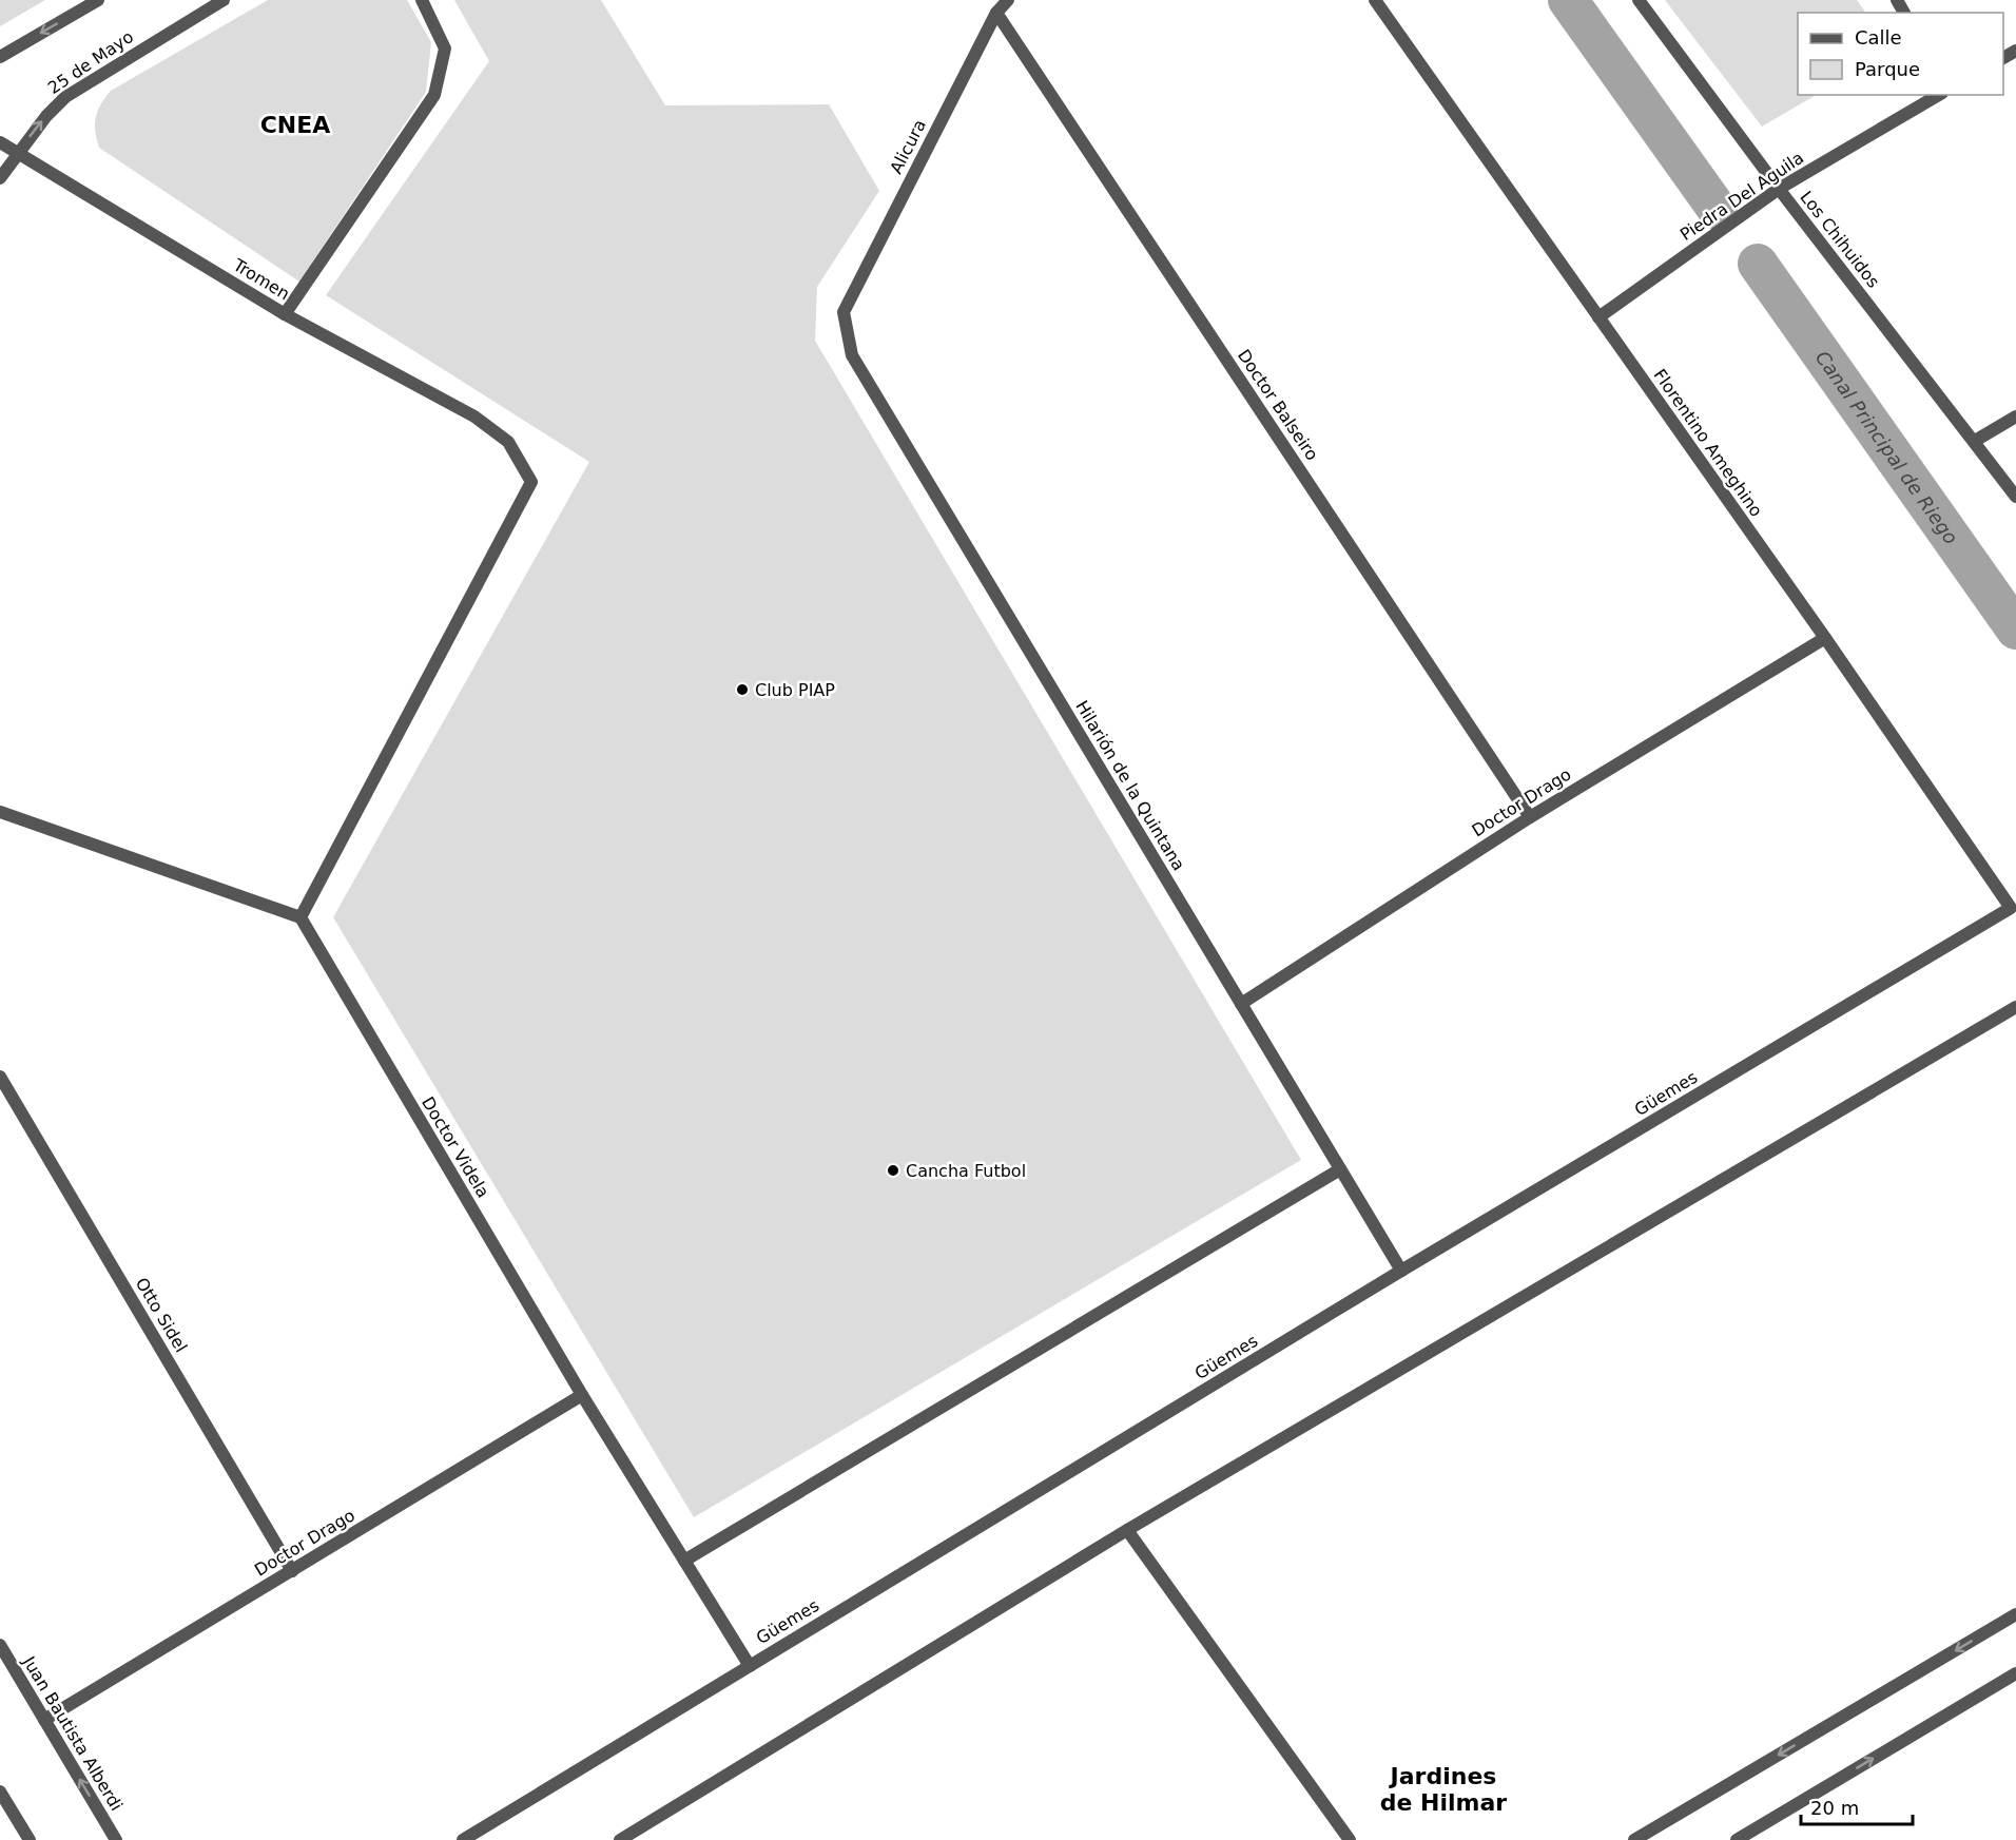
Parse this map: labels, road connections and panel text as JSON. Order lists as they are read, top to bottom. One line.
{"streets":{"street":["25 de Mayo","Alicura","Piedra Del Aguila","Los Chihuidos","Tromen","Doctor Balseiro","Florentino Ameghino","Hilarión de la Quintana","Doctor Drago","Güemes","Doctor Videla","Otto Sidel","Juan Bautista Alberdi"]},"crossings":[["25 de Mayo","Tromen"],["Alicura","Doctor Balseiro"],["Alicura","Hilarión de la Quintana"],["Piedra Del Aguila","Los Chihuidos"],["Piedra Del Aguila","Florentino Ameghino"],["Tromen","Doctor Videla"],["Doctor Balseiro","Doctor Drago"],["Florentino Ameghino","Doctor Drago"],["Florentino Ameghino","Güemes"],["Hilarión de la Quintana","Doctor Drago"],["Hilarión de la Quintana","Güemes"],["Doctor Drago","Doctor Videla"],["Doctor Drago","Otto Sidel"],["Doctor Drago","Juan Bautista Alberdi"],["Güemes","Doctor Videla"]],"districts":["CNEA","Jardines de Hilmar"],"water":["Canal Principal de Riego"],"places":["Club PIAP","Cancha Futbol"],"legend":["Calle","Parque"],"scale_bar":"20 m"}
